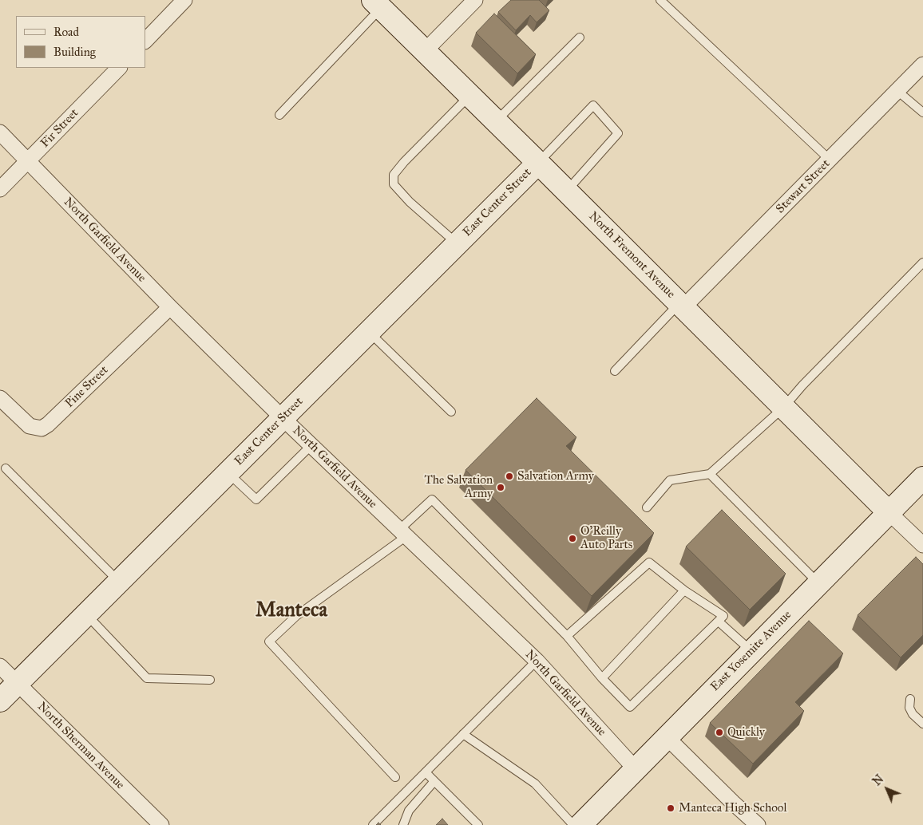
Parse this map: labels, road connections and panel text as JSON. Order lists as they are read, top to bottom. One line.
{"streets":{"street":["Fir Street","Stewart Street","East Center Street","North Garfield Avenue","North Fremont Avenue","Pine Street","East Yosemite Avenue","North Sherman Avenue"]},"crossings":[["Fir Street","North Garfield Avenue"],["Stewart Street","North Fremont Avenue"],["East Center Street","North Garfield Avenue"],["East Center Street","North Fremont Avenue"],["East Center Street","North Sherman Avenue"],["North Garfield Avenue","Pine Street"],["North Garfield Avenue","East Yosemite Avenue"],["North Fremont Avenue","East Yosemite Avenue"]],"districts":["Manteca"],"places":["Salvation Army","The Salvation Army","O'Reilly Auto Parts","Quickly","Manteca High School"],"legend":["Road","Building"],"north":"top left"}
